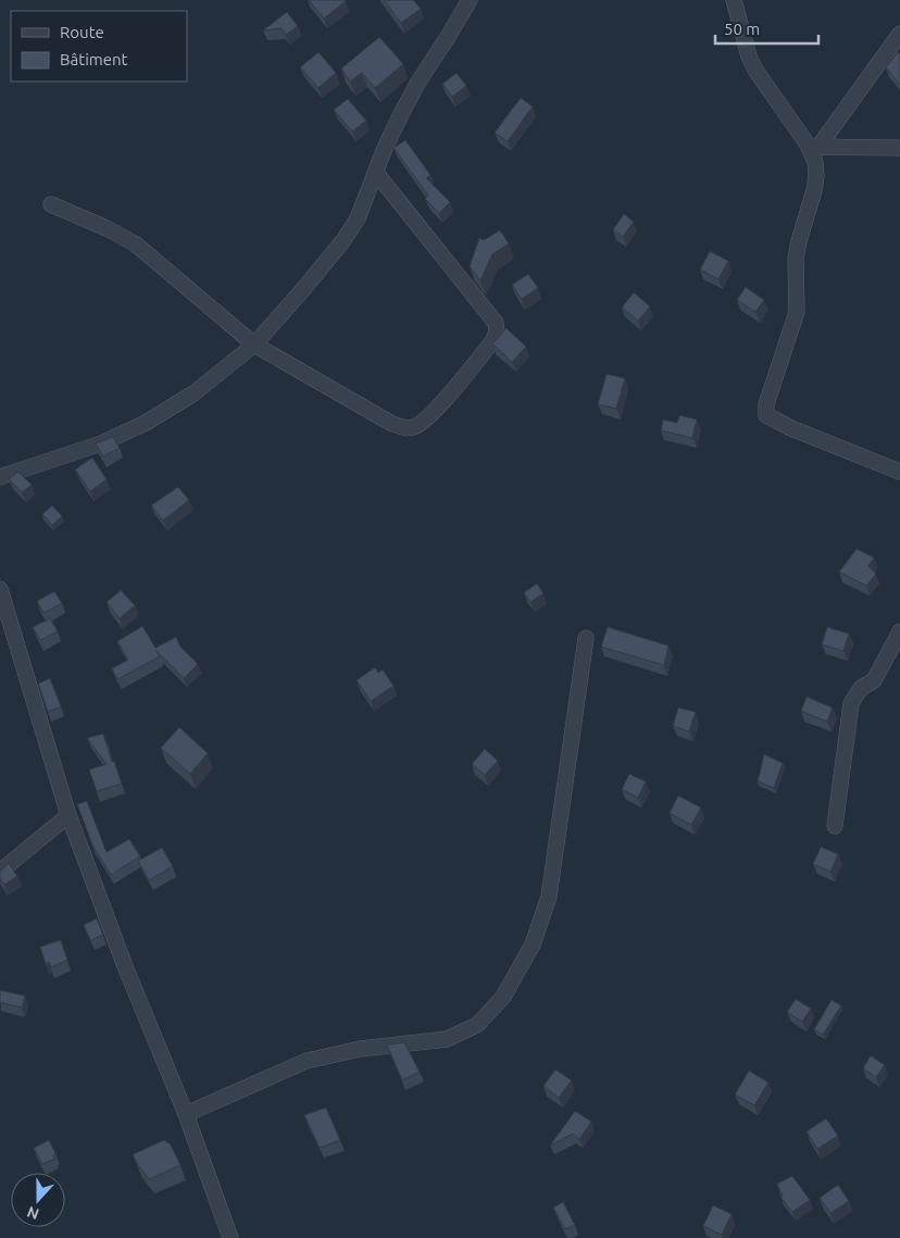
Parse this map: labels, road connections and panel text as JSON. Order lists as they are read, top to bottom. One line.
{"legend":["Route","Bâtiment"],"scale_bar":"50 m","north":"bottom"}
